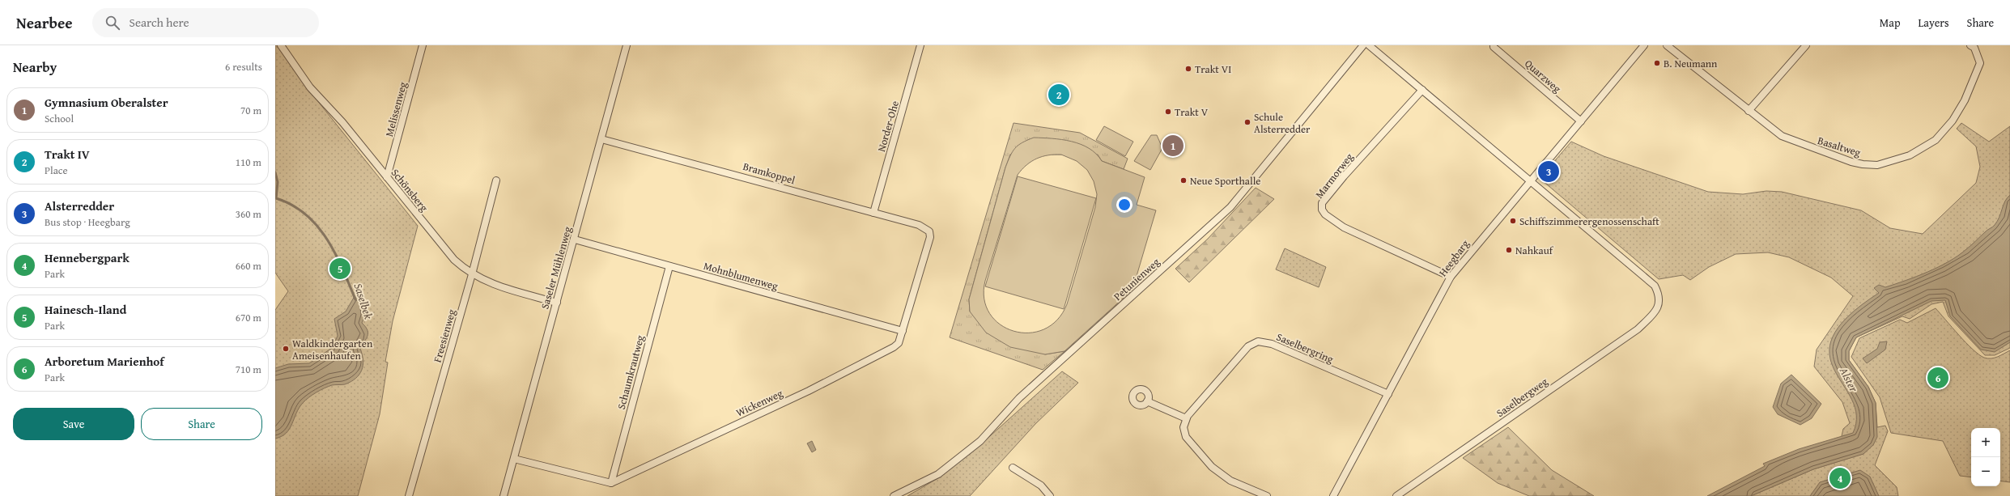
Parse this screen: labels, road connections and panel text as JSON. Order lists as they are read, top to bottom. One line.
{"streets":{"street":["Quarzweg","Melissenweg","Norder-Ohe","Basaltweg","Bramkoppel","Marmorweg","Schönsberg","Heegbarg","Saseler Mühlenweg","Mohnblumenweg","Petunienweg","Freesienweg","Saselbergring","Schaumkrautweg","Saselbergweg","Wickenweg"]},"crossings":[["Quarzweg","Heegbarg"],["Melissenweg","Schönsberg"],["Norder-Ohe","Bramkoppel"],["Bramkoppel","Saseler Mühlenweg"],["Bramkoppel","Wickenweg"],["Marmorweg","Heegbarg"],["Schönsberg","Saseler Mühlenweg"],["Schönsberg","Freesienweg"],["Heegbarg","Saselbergring"],["Heegbarg","Saselbergweg"],["Saseler Mühlenweg","Mohnblumenweg"],["Mohnblumenweg","Schaumkrautweg"],["Mohnblumenweg","Wickenweg"],["Schaumkrautweg","Wickenweg"]],"water":["Saselbek","Alster"],"places":["B. Neumann","Trakt VI","Trakt V","Schule Alsterredder","Neue Sporthalle","Schiffszimmerergenossenschaft","Nahkauf","Waldkindergarten Ameisenhaufen"],"page":{"header":"Nearbee","search":"Search here","nav":["Map","Layers","Share"],"heading":["Nearby","6 results"],"pins":["2","1","3","5","6","4"],"list":[{"mark":"1","name":"Gymnasium Oberalster","note":"School","value":"70 m"},{"mark":"2","name":"Trakt IV","note":"Place","value":"110 m"},{"mark":"3","name":"Alsterredder","note":"Bus stop · Heegbarg","value":"360 m"},{"mark":"4","name":"Hennebergpark","note":"Park","value":"660 m"},{"mark":"5","name":"Hainesch-Iland","note":"Park","value":"670 m"},{"mark":"6","name":"Arboretum Marienhof","note":"Park","value":"710 m"}],"buttons":["Save","Share"],"map_buttons":["+","−"]}}
